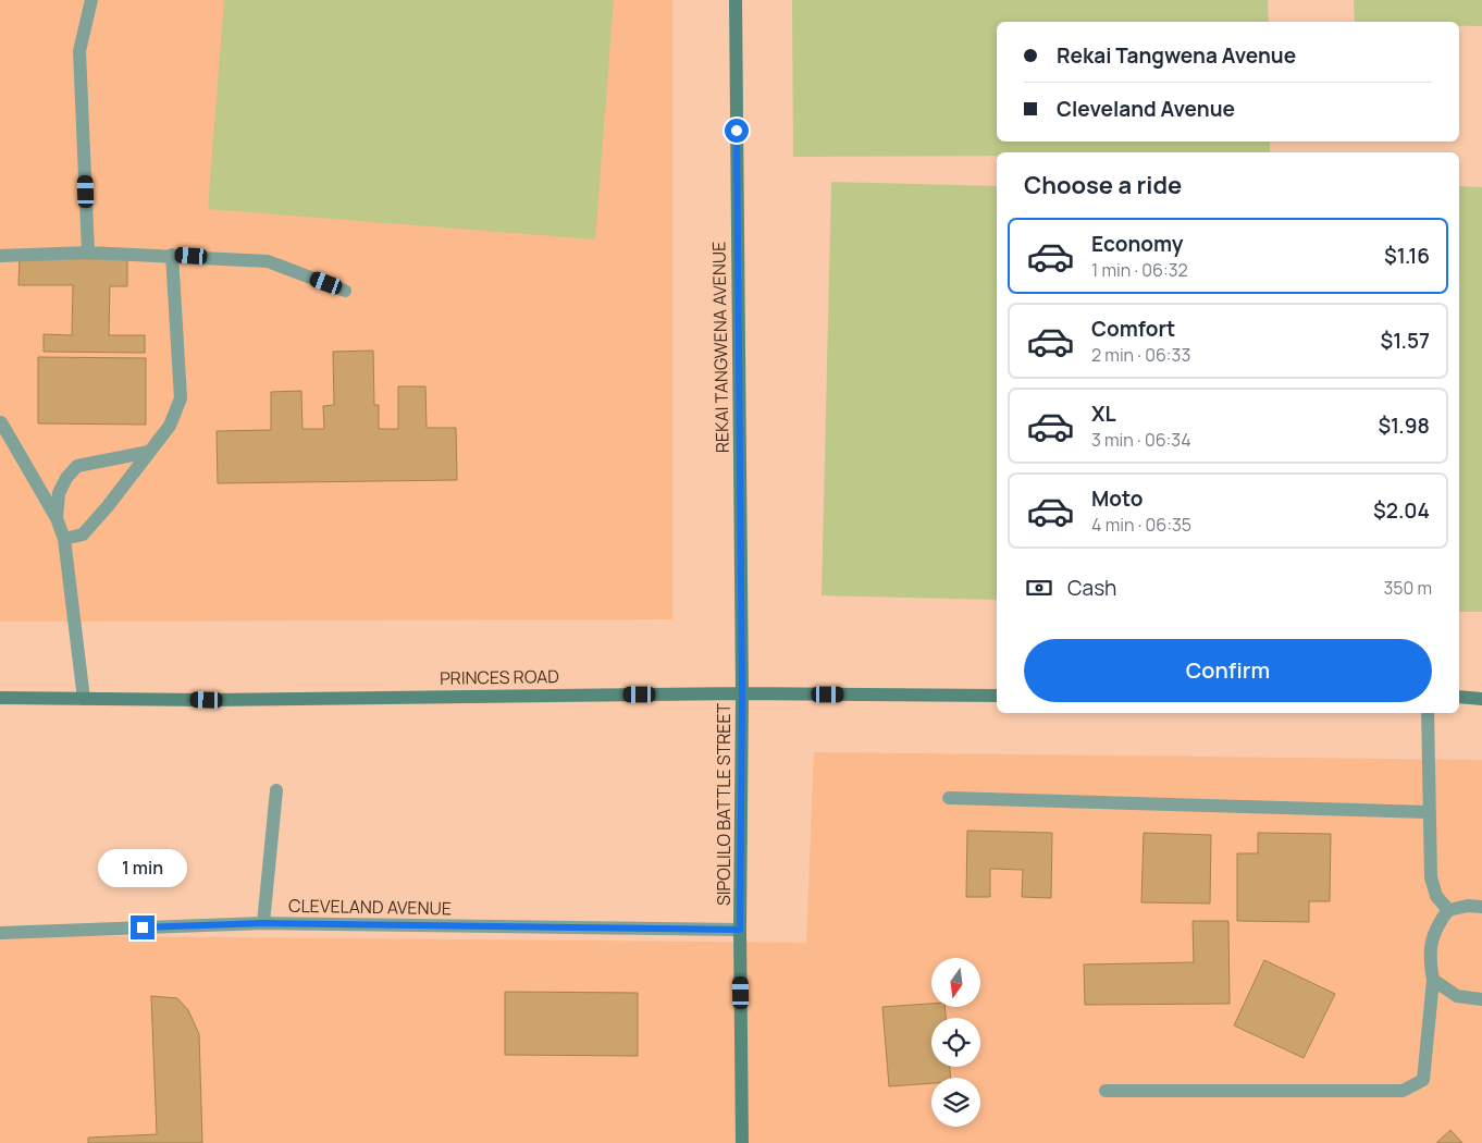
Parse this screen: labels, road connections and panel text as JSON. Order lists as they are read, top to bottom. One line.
{"streets":{"main road":["REKAI TANGWENA AVENUE","PRINCES ROAD","SIPOLILO BATTLE STREET"],"street":["CLEVELAND AVENUE"]},"crossings":[["REKAI TANGWENA AVENUE","PRINCES ROAD"],["REKAI TANGWENA AVENUE","SIPOLILO BATTLE STREET"],["PRINCES ROAD","SIPOLILO BATTLE STREET"],["SIPOLILO BATTLE STREET","CLEVELAND AVENUE"]],"north":"bottom","page":{"banner":["Rekai Tangwena Avenue","Cleveland Avenue"],"heading":"Choose a ride","list":[{"name":"Economy","note":"1 min · 06:32","value":"$1.16"},{"name":"Comfort","note":"2 min · 06:33","value":"$1.57"},{"name":"XL","note":"3 min · 06:34","value":"$1.98"},{"name":"Moto","note":"4 min · 06:35","value":"$2.04"}],"pay":["Cash","350 m"],"buttons":"Confirm","bubble":"1 min"}}
